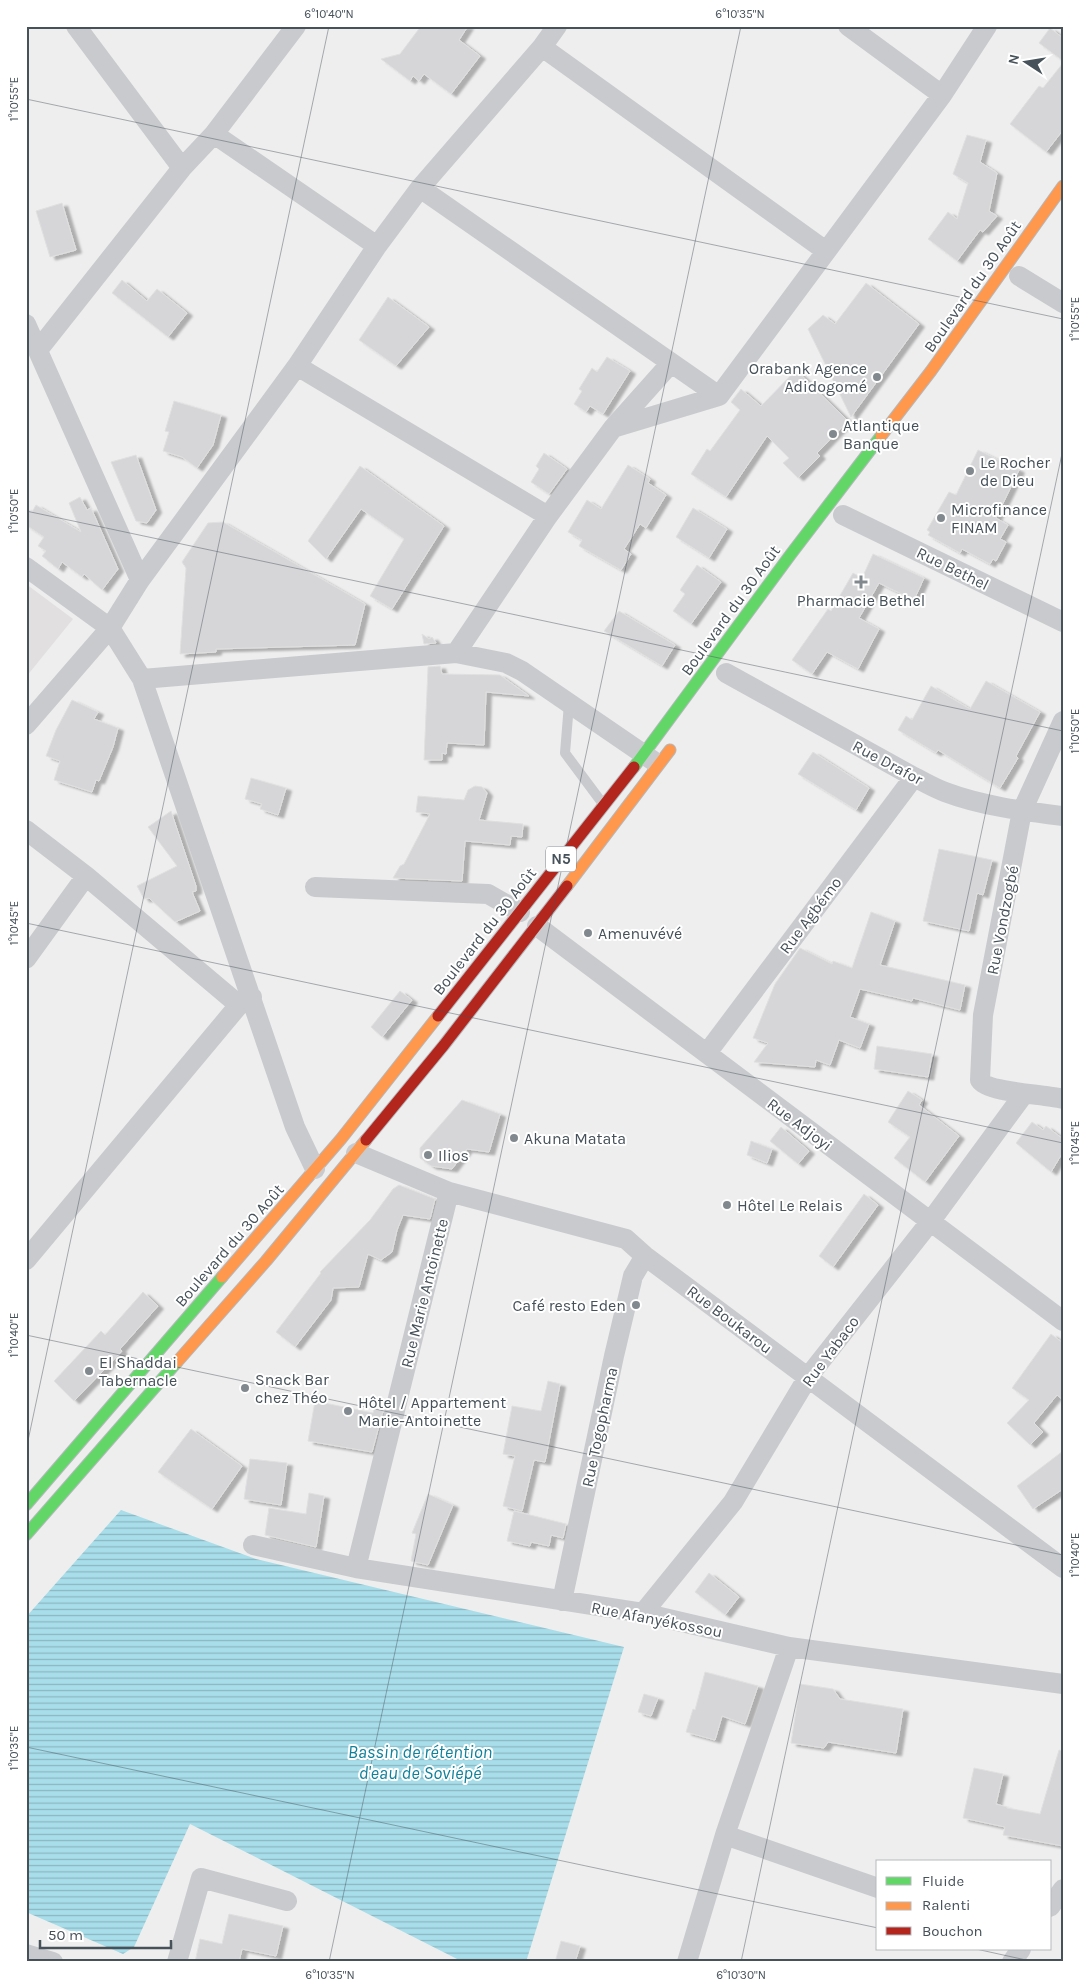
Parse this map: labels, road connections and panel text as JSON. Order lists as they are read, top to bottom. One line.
{"streets":{"highway":["Boulevard du 30 Août","N5"],"street":["Rue Bethel","Rue Drafor","Rue Agbémo","Rue Vondzogbé","Rue Adjoyi","Rue Marie Antoinette","Rue Boukarou","Rue Yabaco","Rue Togopharma","Rue Afanyékossou"]},"crossings":[["Boulevard du 30 Août","Rue Adjoyi"],["Boulevard du 30 Août","Rue Boukarou"],["Rue Drafor","Rue Agbémo"],["Rue Drafor","Rue Vondzogbé"],["Rue Agbémo","Rue Adjoyi"],["Rue Vondzogbé","Rue Yabaco"],["Rue Adjoyi","Rue Yabaco"],["Rue Marie Antoinette","Rue Boukarou"],["Rue Marie Antoinette","Rue Afanyékossou"],["Rue Boukarou","Rue Yabaco"],["Rue Boukarou","Rue Togopharma"],["Rue Yabaco","Rue Afanyékossou"],["Rue Togopharma","Rue Afanyékossou"]],"water":["Bassin de rétention d'eau de Soviépé"],"places":{"other":["Orabank Agence Adidogomé","Atlantique Banque","Le Rocher de Dieu","Microfinance FINAM","Amenuvévé","Akuna Matata","Ilios","Hôtel Le Relais","Café resto Eden","El Shaddai Tabernacle","Snack Bar chez Théo","Hôtel / Appartement Marie-Antoinette"],"health":["Pharmacie Bethel"]},"legend":["Fluide","Ralenti","Bouchon"],"scale_bar":"50 m","north":"left","coordinates":["6°10'40\"N","6°10'35\"N","1°10'55\"E","1°10'50\"E","1°10'45\"E","1°10'40\"E","1°10'35\"E","6°10'30\"N"]}
